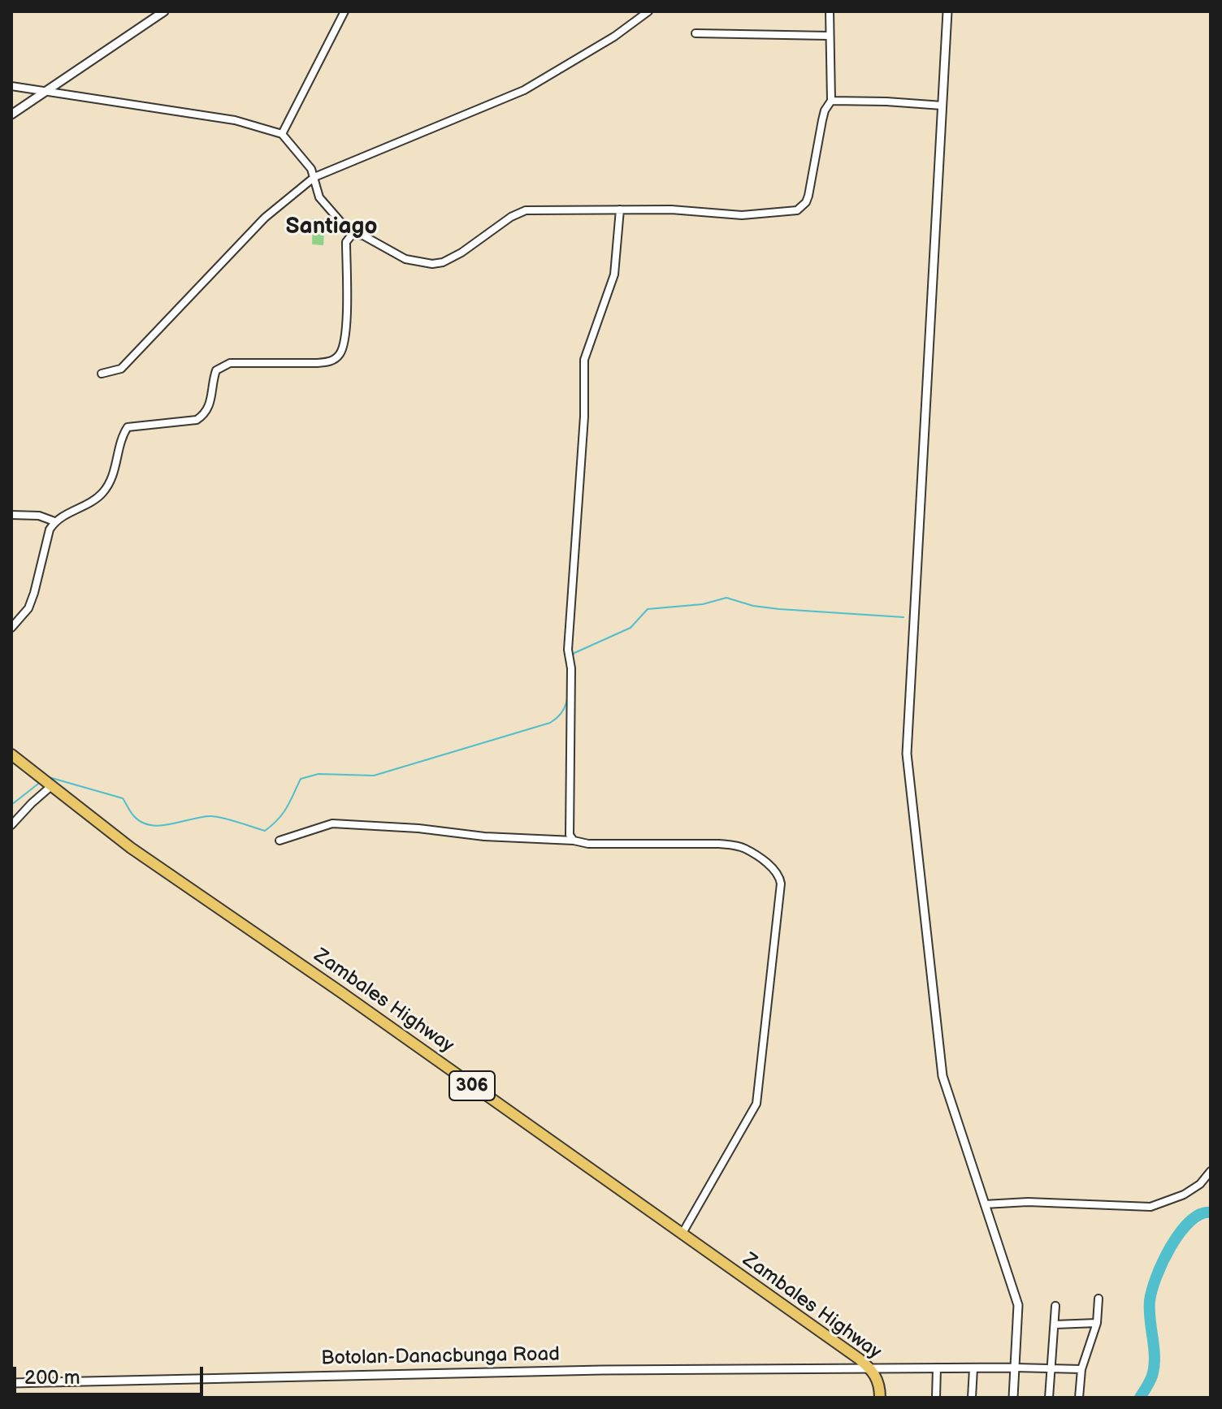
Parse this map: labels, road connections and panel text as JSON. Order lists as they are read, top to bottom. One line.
{"streets":{"main road":["Zambales Highway","306"],"street":["Botolan-Danacbunga Road"]},"crossings":[["Zambales Highway","Botolan-Danacbunga Road"]],"districts":["Santiago"],"scale_bar":"200 m"}
